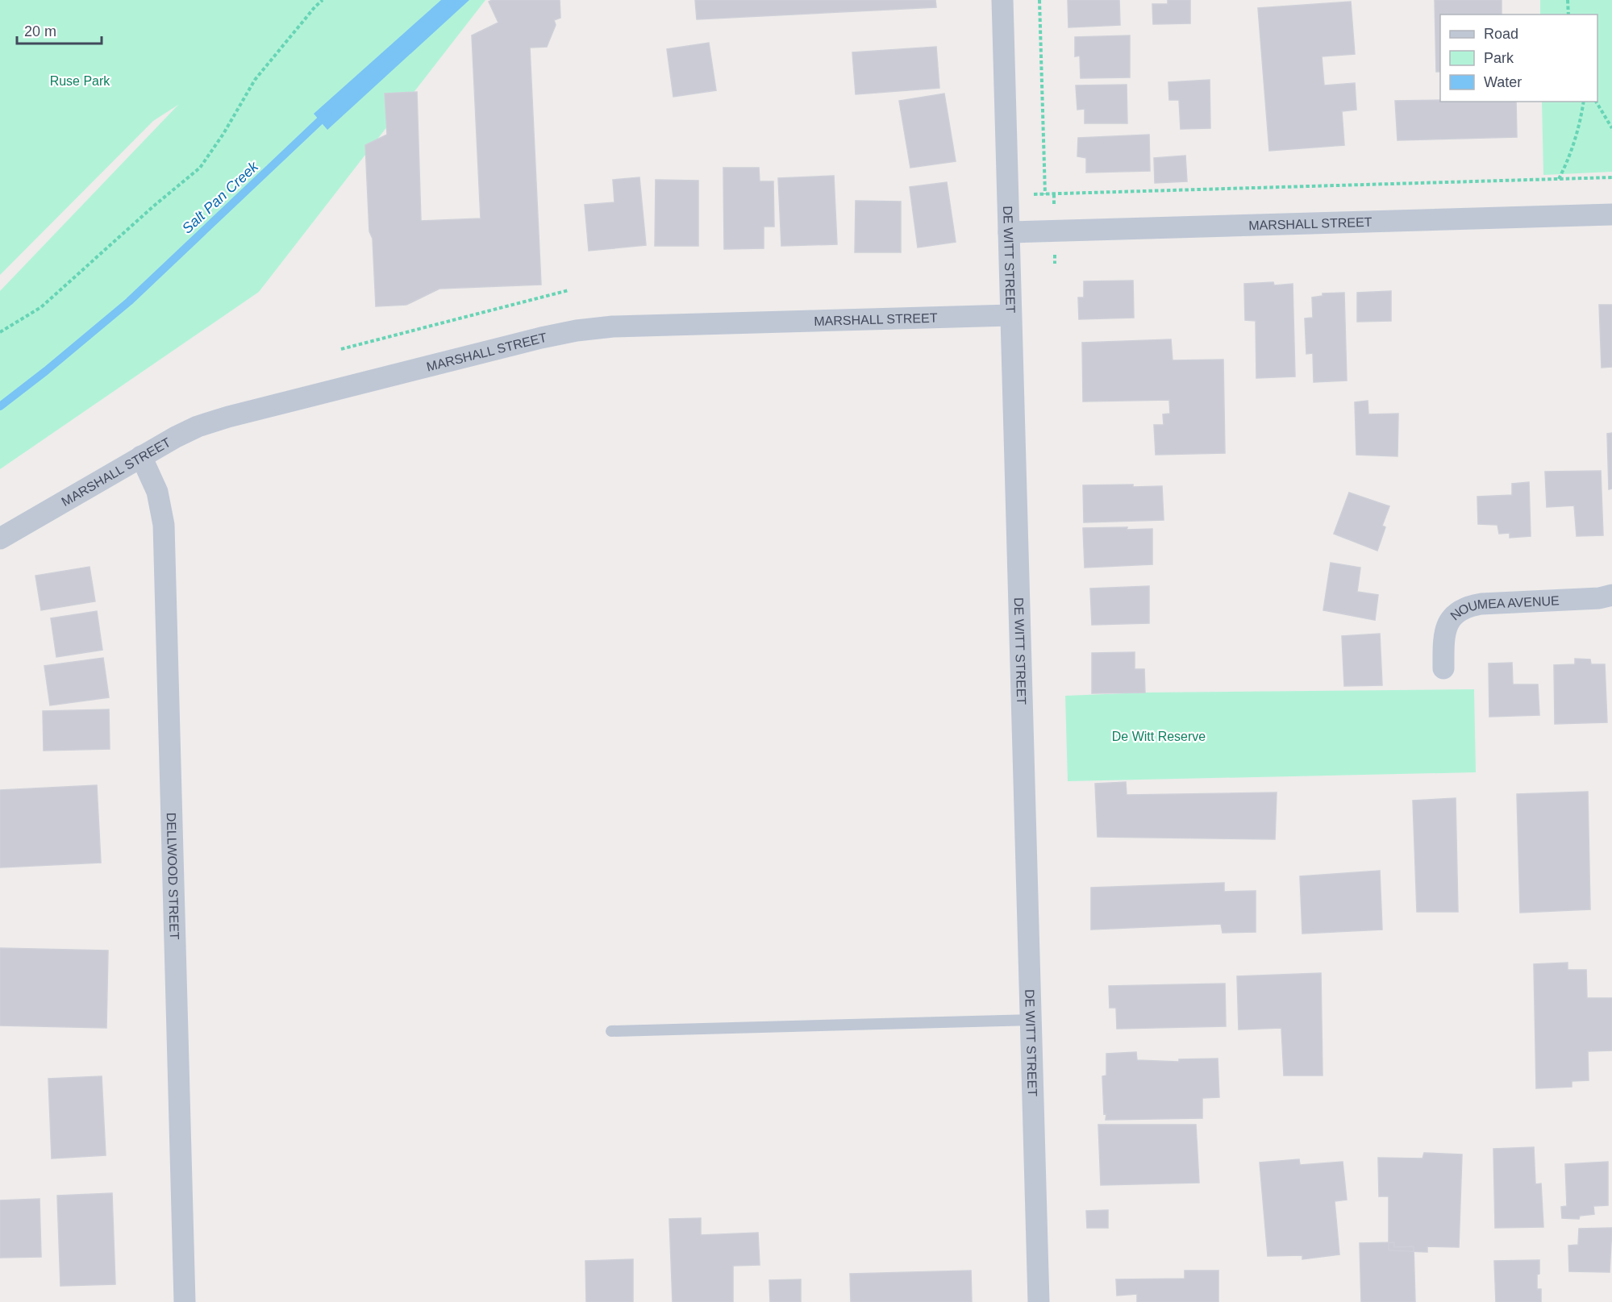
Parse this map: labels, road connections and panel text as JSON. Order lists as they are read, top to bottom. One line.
{"streets":{"street":["MARSHALL STREET","DE WITT STREET","NOUMEA AVENUE","DELLWOOD STREET"]},"crossings":[["MARSHALL STREET","DE WITT STREET"],["MARSHALL STREET","DELLWOOD STREET"]],"water":["Salt Pan Creek"],"parks":["Ruse Park","De Witt Reserve"],"legend":["Road","Park","Water"],"scale_bar":"20 m"}
